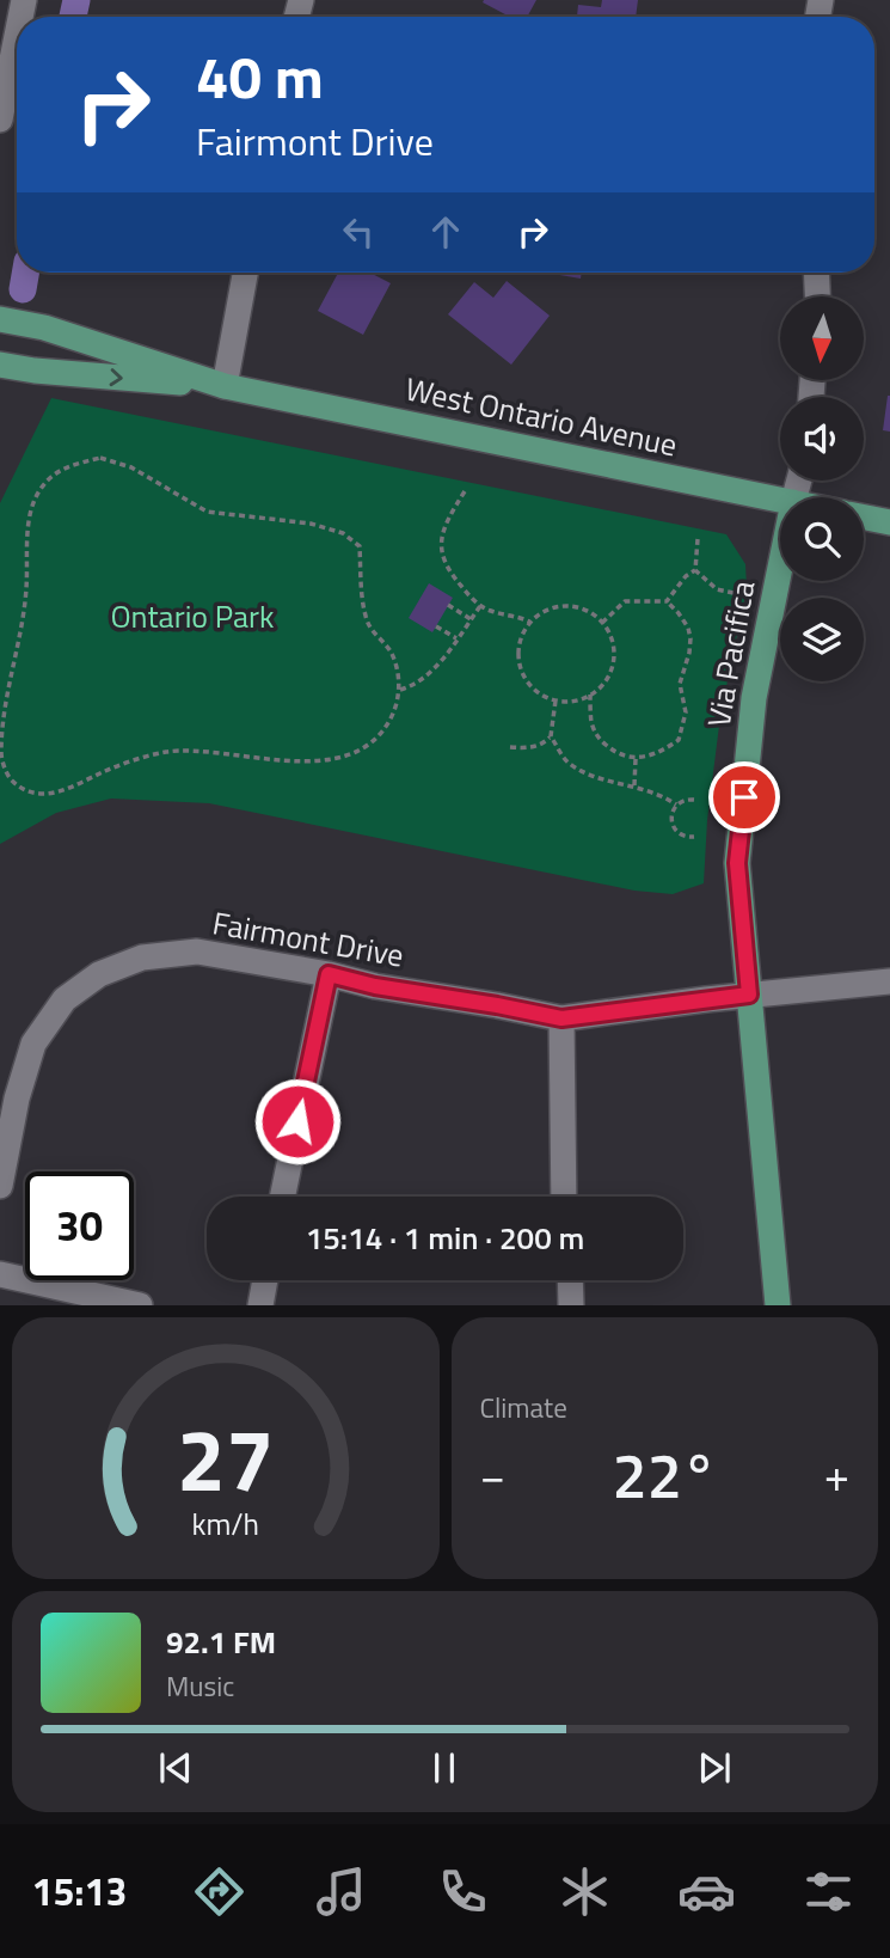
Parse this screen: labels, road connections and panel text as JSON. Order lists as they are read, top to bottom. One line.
{"streets":{"main road":["West Ontario Avenue","Via Pacifica"],"street":["Fairmont Drive"]},"crossings":[["Via Pacifica","Fairmont Drive"]],"parks":["Ontario Park"],"north":"bottom","page":{"turn":["40 m","Fairmont Drive"],"limit":"30","trip":"15:14 · 1 min · 200 m","tile":"Climate","heat":["−","22°","+"],"song":["92.1 FM","Music"],"tabs":"15:13","gauge":["27","km/h"]}}
